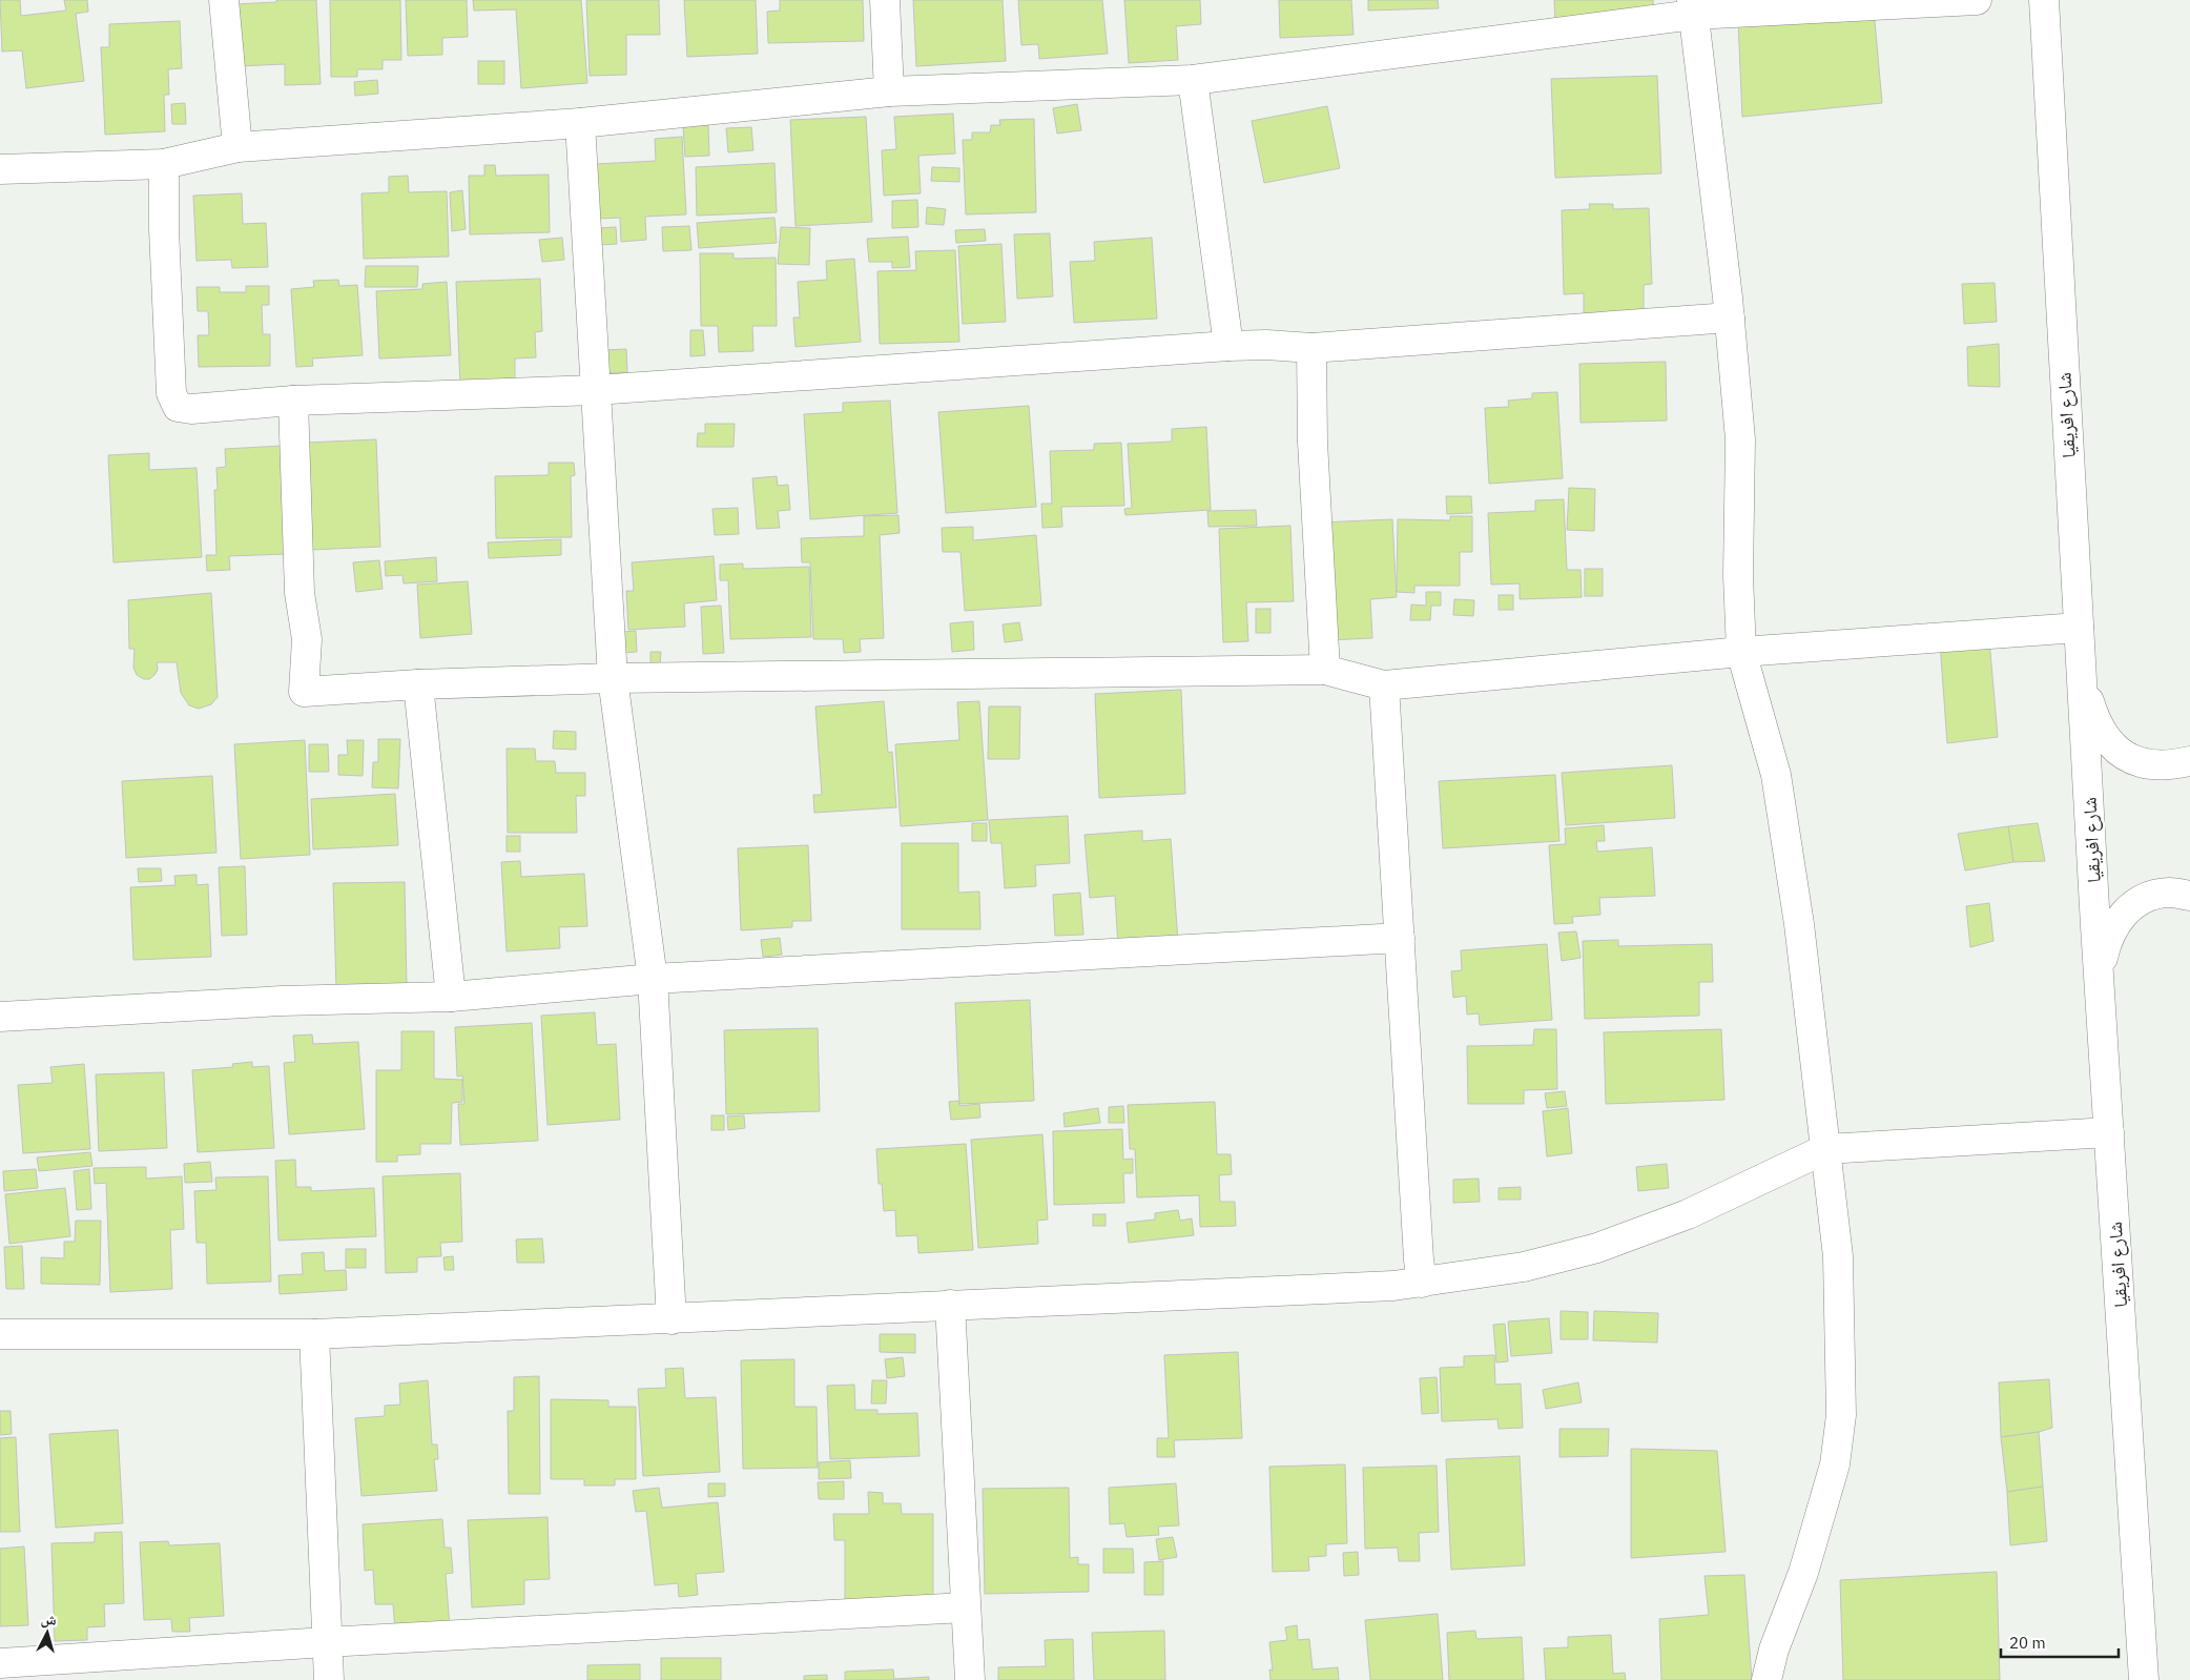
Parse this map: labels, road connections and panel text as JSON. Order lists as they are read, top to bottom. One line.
{"streets":{"street":["شارع افريقيا"]},"scale_bar":"20 m","north":"top"}
